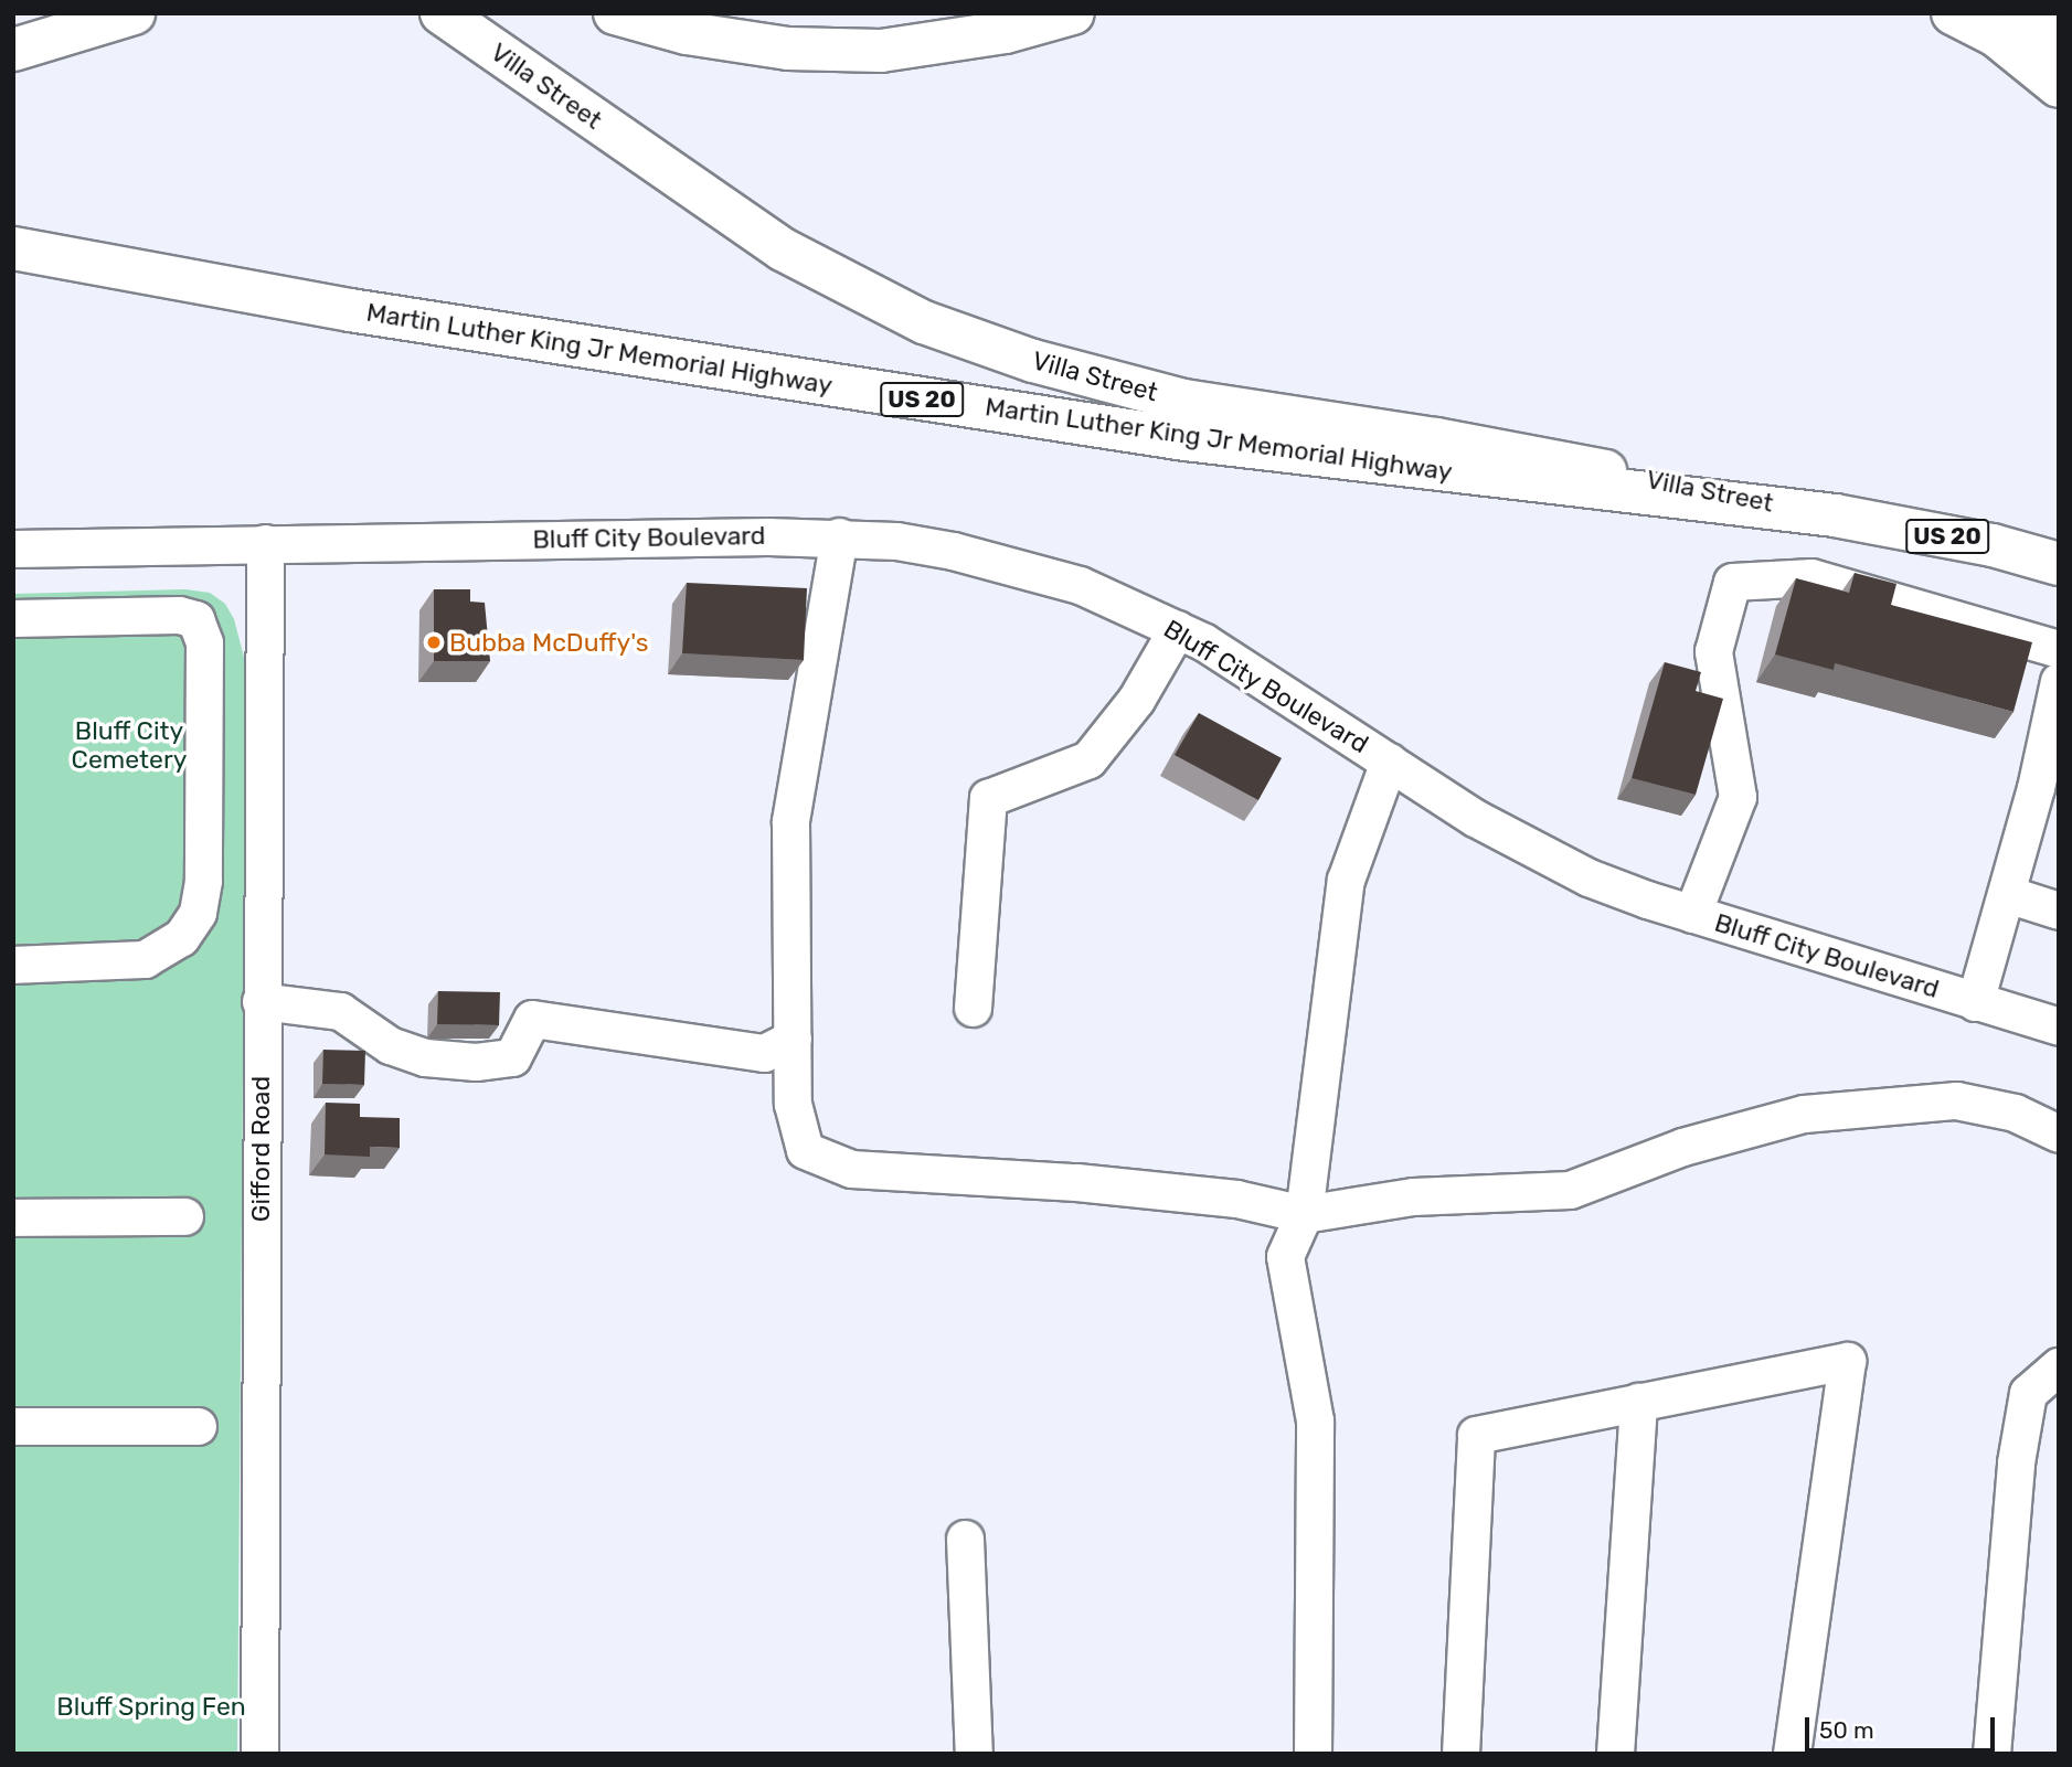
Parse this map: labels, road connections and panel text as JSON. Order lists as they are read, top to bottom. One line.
{"streets":{"main road":["Villa Street","Martin Luther King Jr Memorial Highway","US 20"],"street":["Bluff City Boulevard","Gifford Road"]},"crossings":[["Villa Street","Martin Luther King Jr Memorial Highway"],["Bluff City Boulevard","Gifford Road"]],"parks":["Bluff City Cemetery","Bluff Spring Fen"],"places":["Bubba McDuffy's"],"scale_bar":"50 m"}
